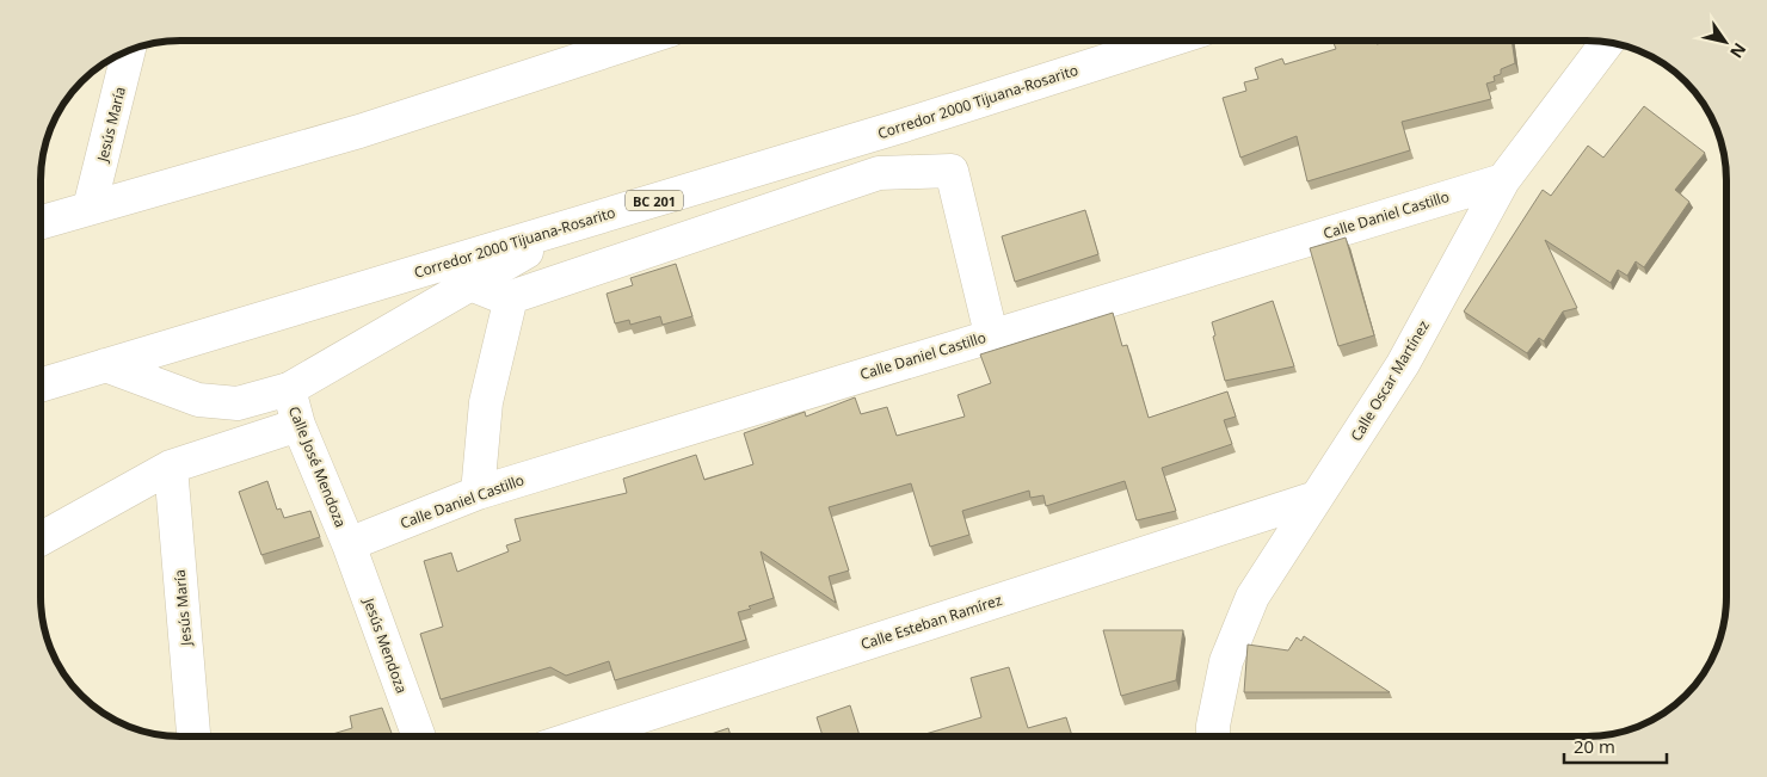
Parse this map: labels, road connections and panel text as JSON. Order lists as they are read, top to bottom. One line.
{"streets":{"main road":["Corredor 2000 Tijuana-Rosarito","Jesús María","BC 201","Calle Daniel Castillo","Calle Oscar Martínez","Calle José Mendoza","Calle Esteban Ramírez","Jesús Mendoza"]},"crossings":[["Calle Daniel Castillo","Calle Oscar Martínez"],["Calle Daniel Castillo","Calle José Mendoza"],["Calle Daniel Castillo","Jesús Mendoza"],["Calle Oscar Martínez","Calle Esteban Ramírez"],["Calle José Mendoza","Jesús Mendoza"]],"scale_bar":"20 m","north":"bottom right"}
